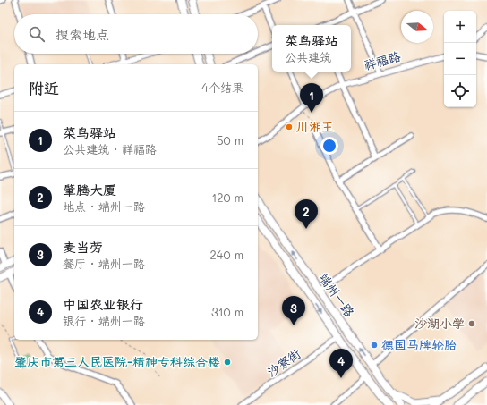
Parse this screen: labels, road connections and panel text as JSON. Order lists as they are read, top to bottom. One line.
{"streets":{"main road":["端州一路"],"street":["祥福路","沙寮街"]},"crossings":[["端州一路","沙寮街"]],"places":["川湘王","沙湖小学","德国马牌轮胎","肇庆市第三人民医院-精神专科综合楼"],"north":"right","page":{"map_buttons":["+","−"],"search":"搜索地点","popup":["菜鸟驿站","公共建筑"],"heading":["附近","4个结果"],"pins":["1","2","3","4"],"list":[{"mark":"1","name":"菜鸟驿站","note":"公共建筑 · 祥福路","value":"50 m"},{"mark":"2","name":"肇腾大厦","note":"地点 · 端州一路","value":"120 m"},{"mark":"3","name":"麦当劳","note":"餐厅 · 端州一路","value":"240 m"},{"mark":"4","name":"中国农业银行","note":"银行 · 端州一路","value":"310 m"}]}}
